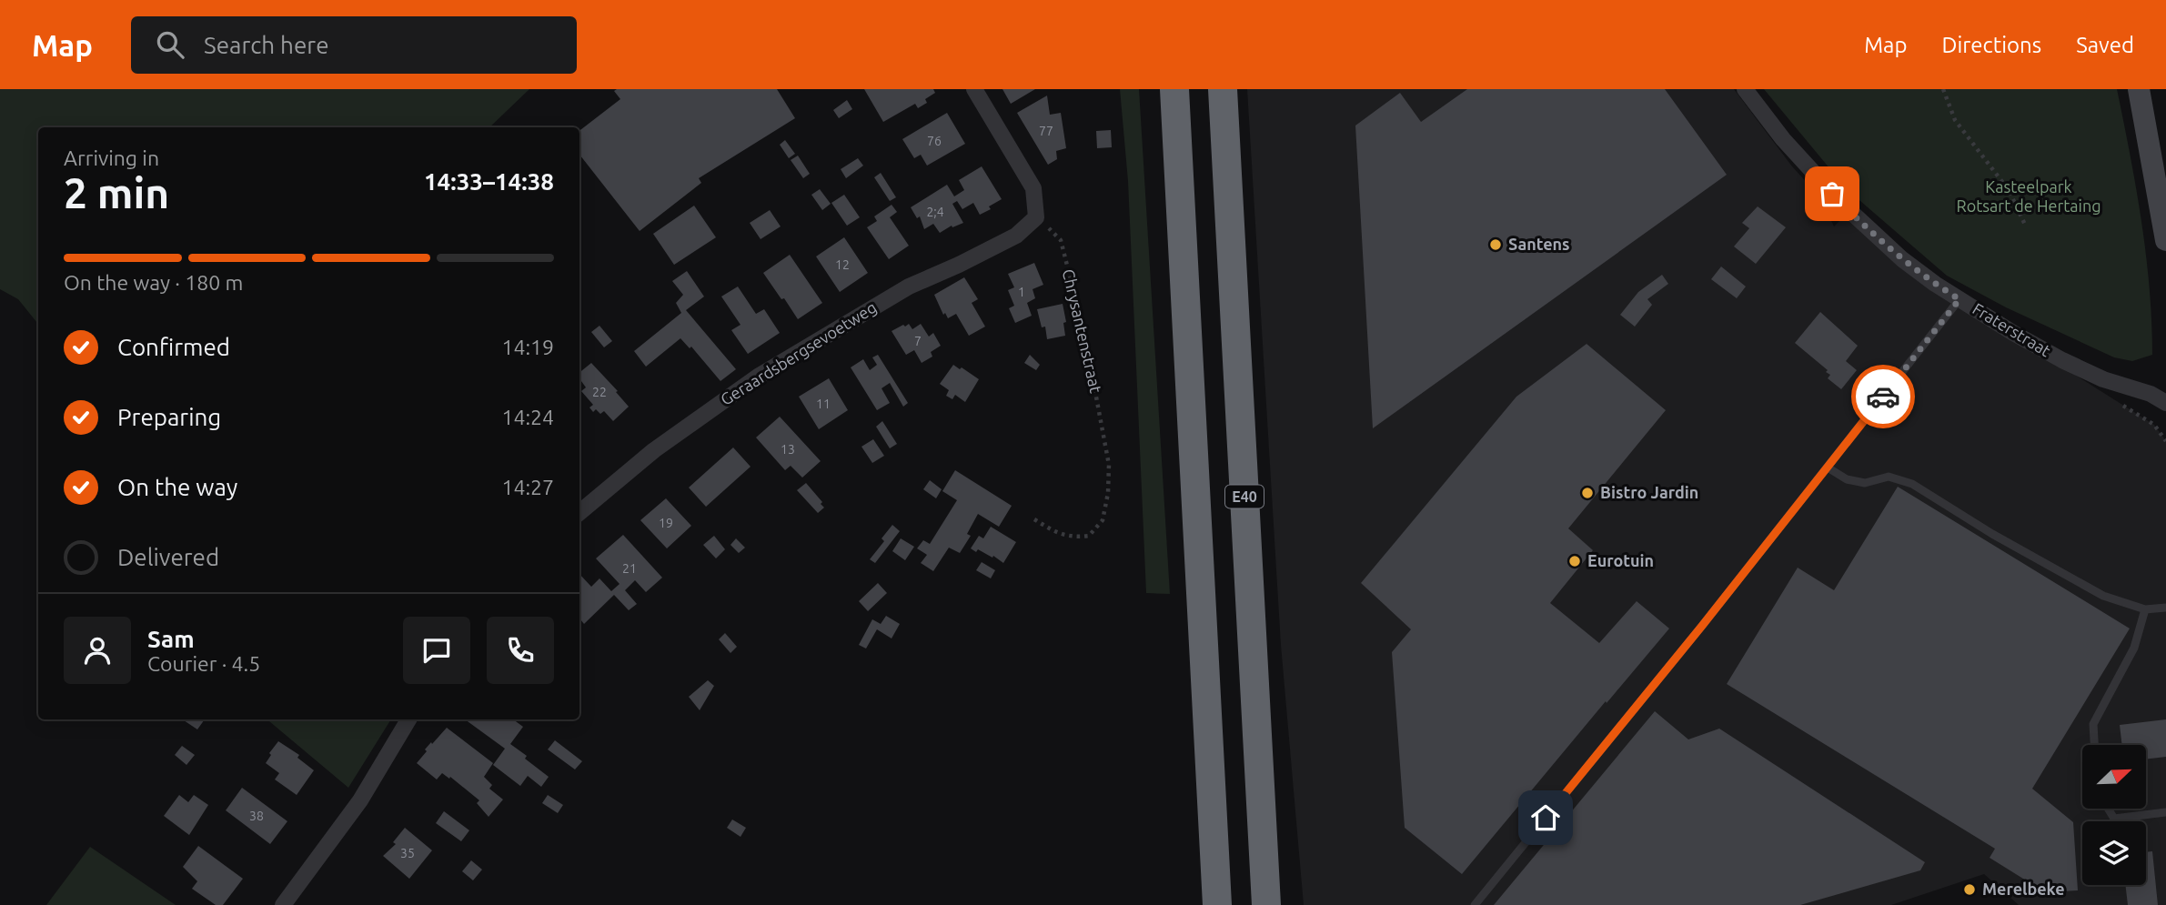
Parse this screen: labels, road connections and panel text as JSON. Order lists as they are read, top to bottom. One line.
{"streets":{"highway":["E40"],"street":["Fraterstraat","Geraardsbergsevoetweg"],"path":["Chrysantenstraat"]},"crossings":[["Chrysantenstraat","Geraardsbergsevoetweg"]],"parks":["Kasteelpark Rotsart de Hertaing"],"places":["Santens","Bistro Jardin","Eurotuin","Merelbeke"],"house_numbers":["77","76","2;4","12","1","7","22","11","13","19","21","38","35"],"north":"top right","page":{"header":"Map","search":"Search here","nav":["Map","Directions","Saved"],"heading":["2 min","Arriving in","14:33–14:38"],"panel":["Sam","Courier · 4.5"],"bar":"On the way · 180 m","list":[["Confirmed","14:19"],["Preparing","14:24"],["On the way","14:27"],"Delivered"]}}
